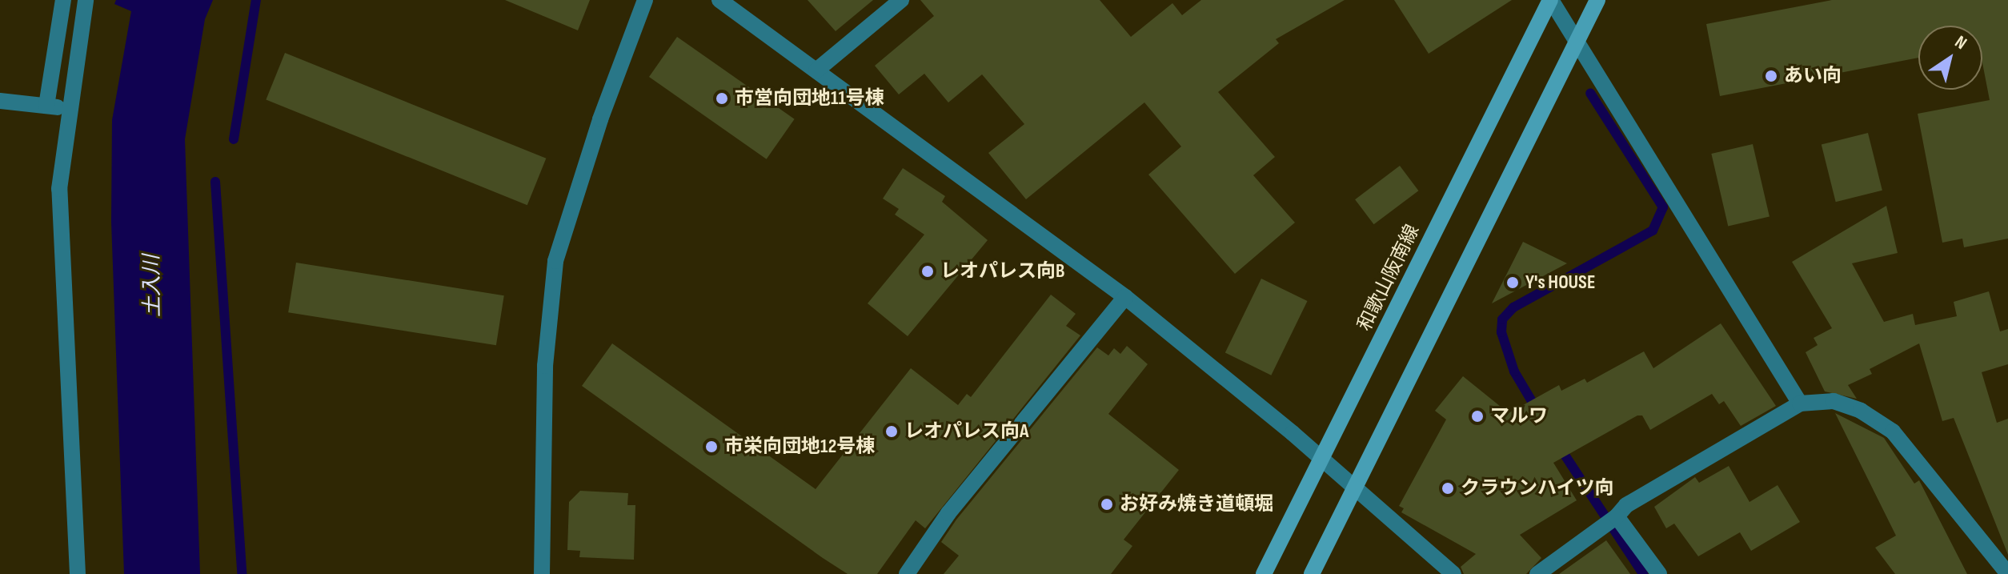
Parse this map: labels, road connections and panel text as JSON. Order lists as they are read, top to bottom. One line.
{"streets":{"main road":["和歌山阪南線"]},"water":["土入川"],"places":["あい向","市営向団地11号棟","レオパレス向B","Y's HOUSE","マルワ","レオパレス向A","市栄向団地12号棟","クラウンハイツ向","お好み焼き道頓堀"],"north":"top right"}
